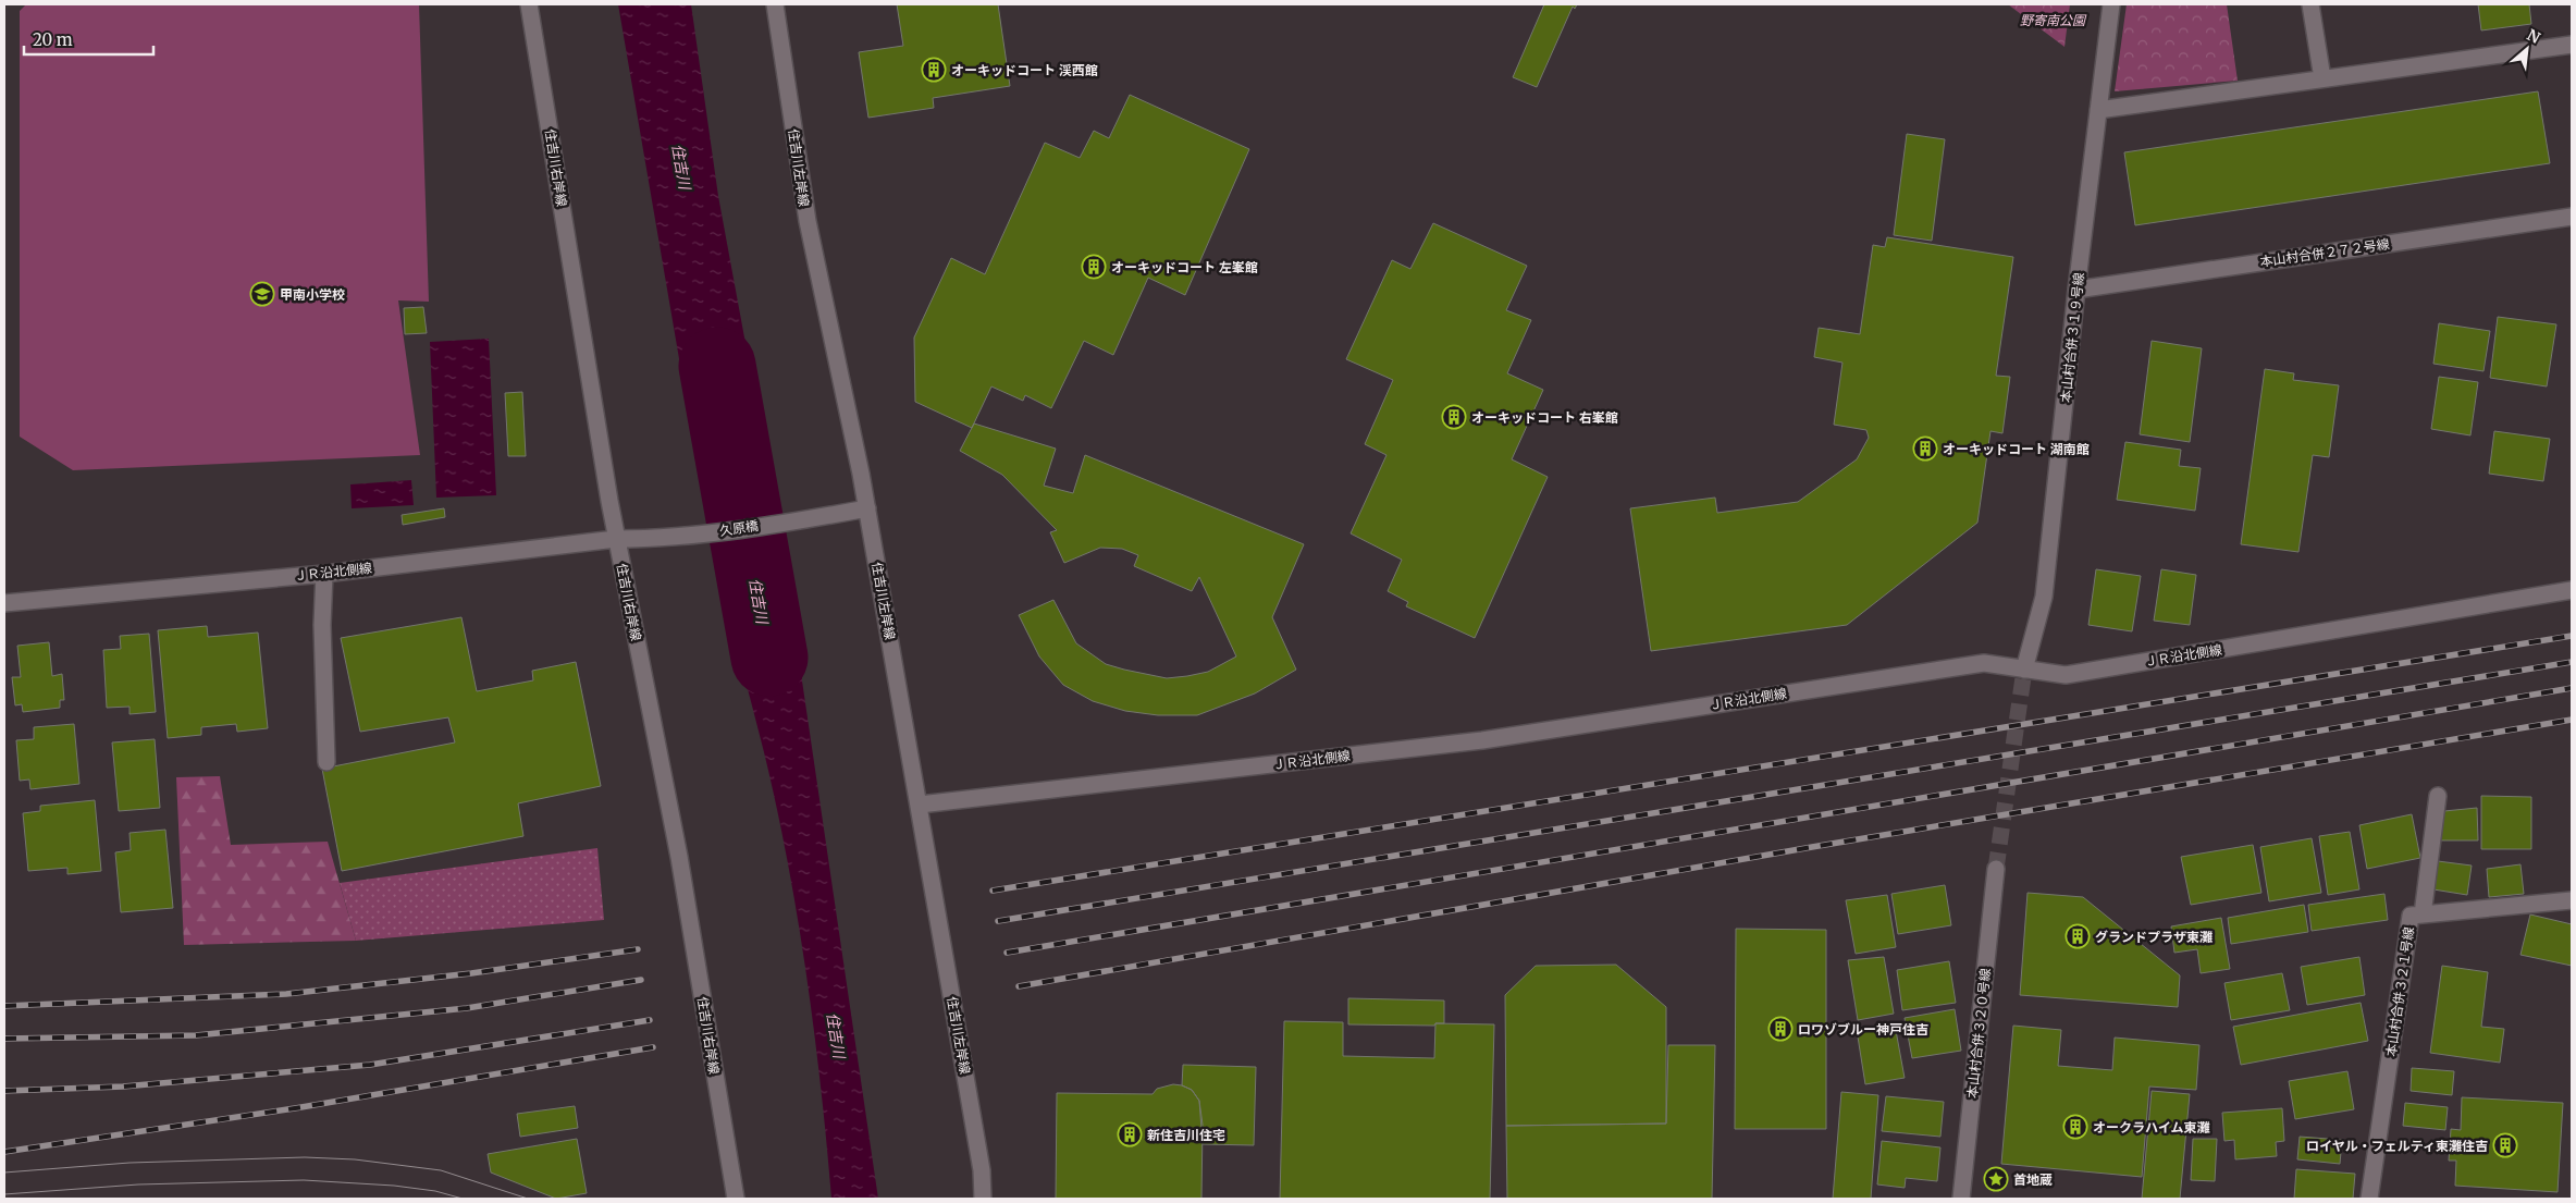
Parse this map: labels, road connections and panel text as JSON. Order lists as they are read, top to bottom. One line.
{"streets":{"street":["住吉川右岸線","住吉川左岸線","本山村合併２７２号線","本山村合併３１９号線","久原橋","ＪＲ沿北側線","本山村合併３２１号線","本山村合併３２０号線"]},"crossings":[["住吉川右岸線","ＪＲ沿北側線"],["住吉川左岸線","久原橋"],["住吉川左岸線","ＪＲ沿北側線"],["本山村合併２７２号線","本山村合併３１９号線"],["本山村合併３１９号線","ＪＲ沿北側線"],["久原橋","ＪＲ沿北側線"]],"water":["住吉川"],"parks":["野寄南公園"],"places":{"building":["オーキッドコート 渓西館","オーキッドコート 左峯館","オーキッドコート 右峯館","オーキッドコート 湖南館","グランドプラザ東灘","ロワゾブルー神戸住吉","オークラハイム東灘","新住吉川住宅","ロイヤル・フェルティ東灘住吉"],"school or university":["甲南小学校"],"place":["首地蔵"]},"scale_bar":"20 m","north":"top right"}
